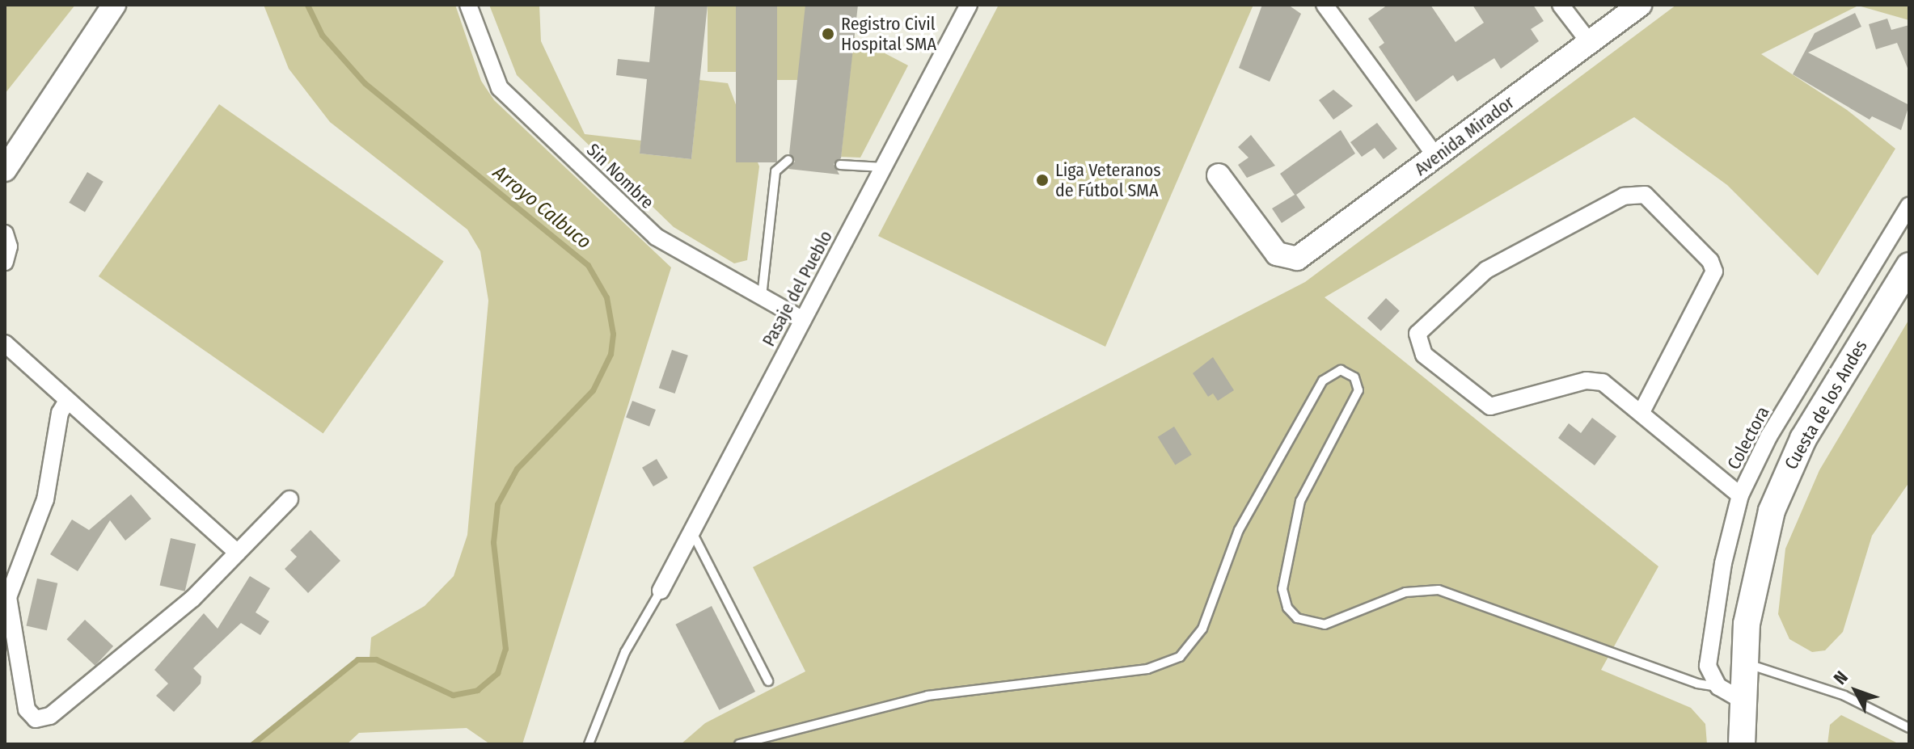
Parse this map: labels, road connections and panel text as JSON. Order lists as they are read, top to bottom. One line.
{"streets":{"main road":["Cuesta de los Andes"],"street":["Avenida Mirador","Sin Nombre","Pasaje del Pueblo","Colectora"]},"crossings":[["Sin Nombre","Pasaje del Pueblo"]],"water":["Arroyo Calbuco"],"places":["Registro Civil Hospital SMA","Liga Veteranos de Fútbol SMA"],"north":"top left"}
